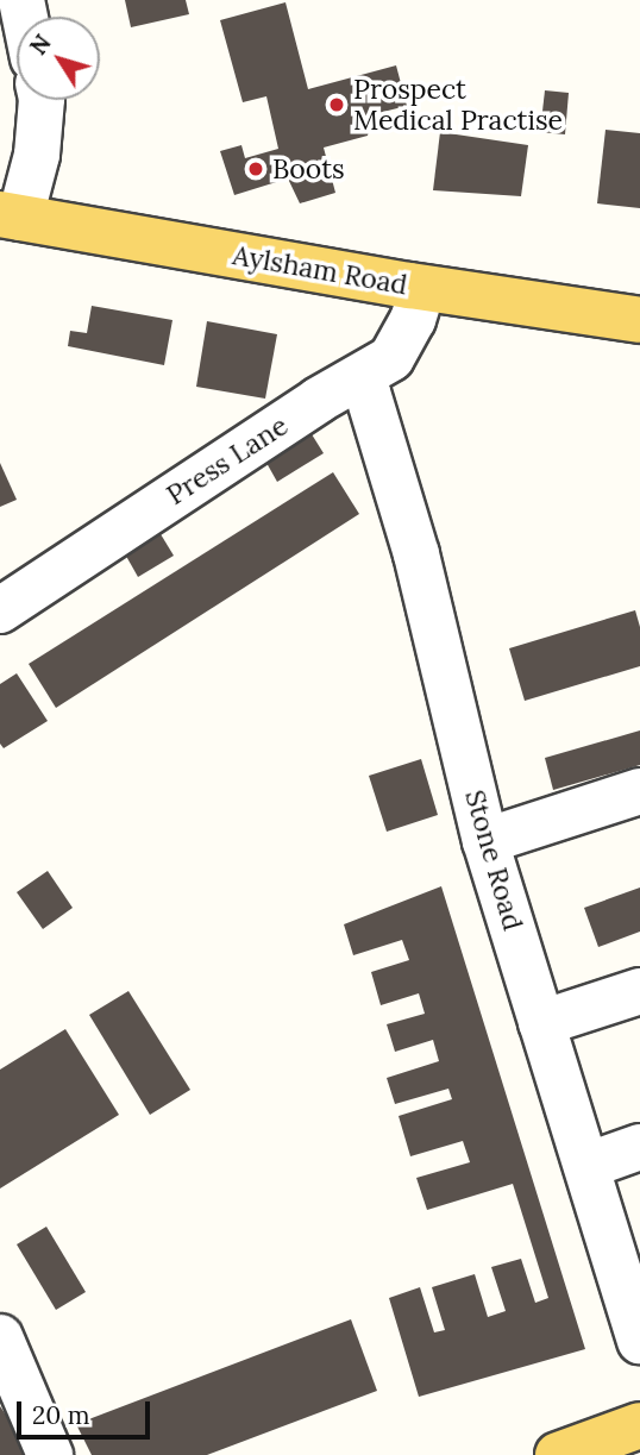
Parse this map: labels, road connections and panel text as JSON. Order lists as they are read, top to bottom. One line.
{"streets":{"main road":["Aylsham Road"],"street":["Press Lane","Stone Road"]},"crossings":[["Aylsham Road","Press Lane"],["Press Lane","Stone Road"]],"places":["Prospect Medical Practise","Boots"],"scale_bar":"20 m","north":"top left"}
